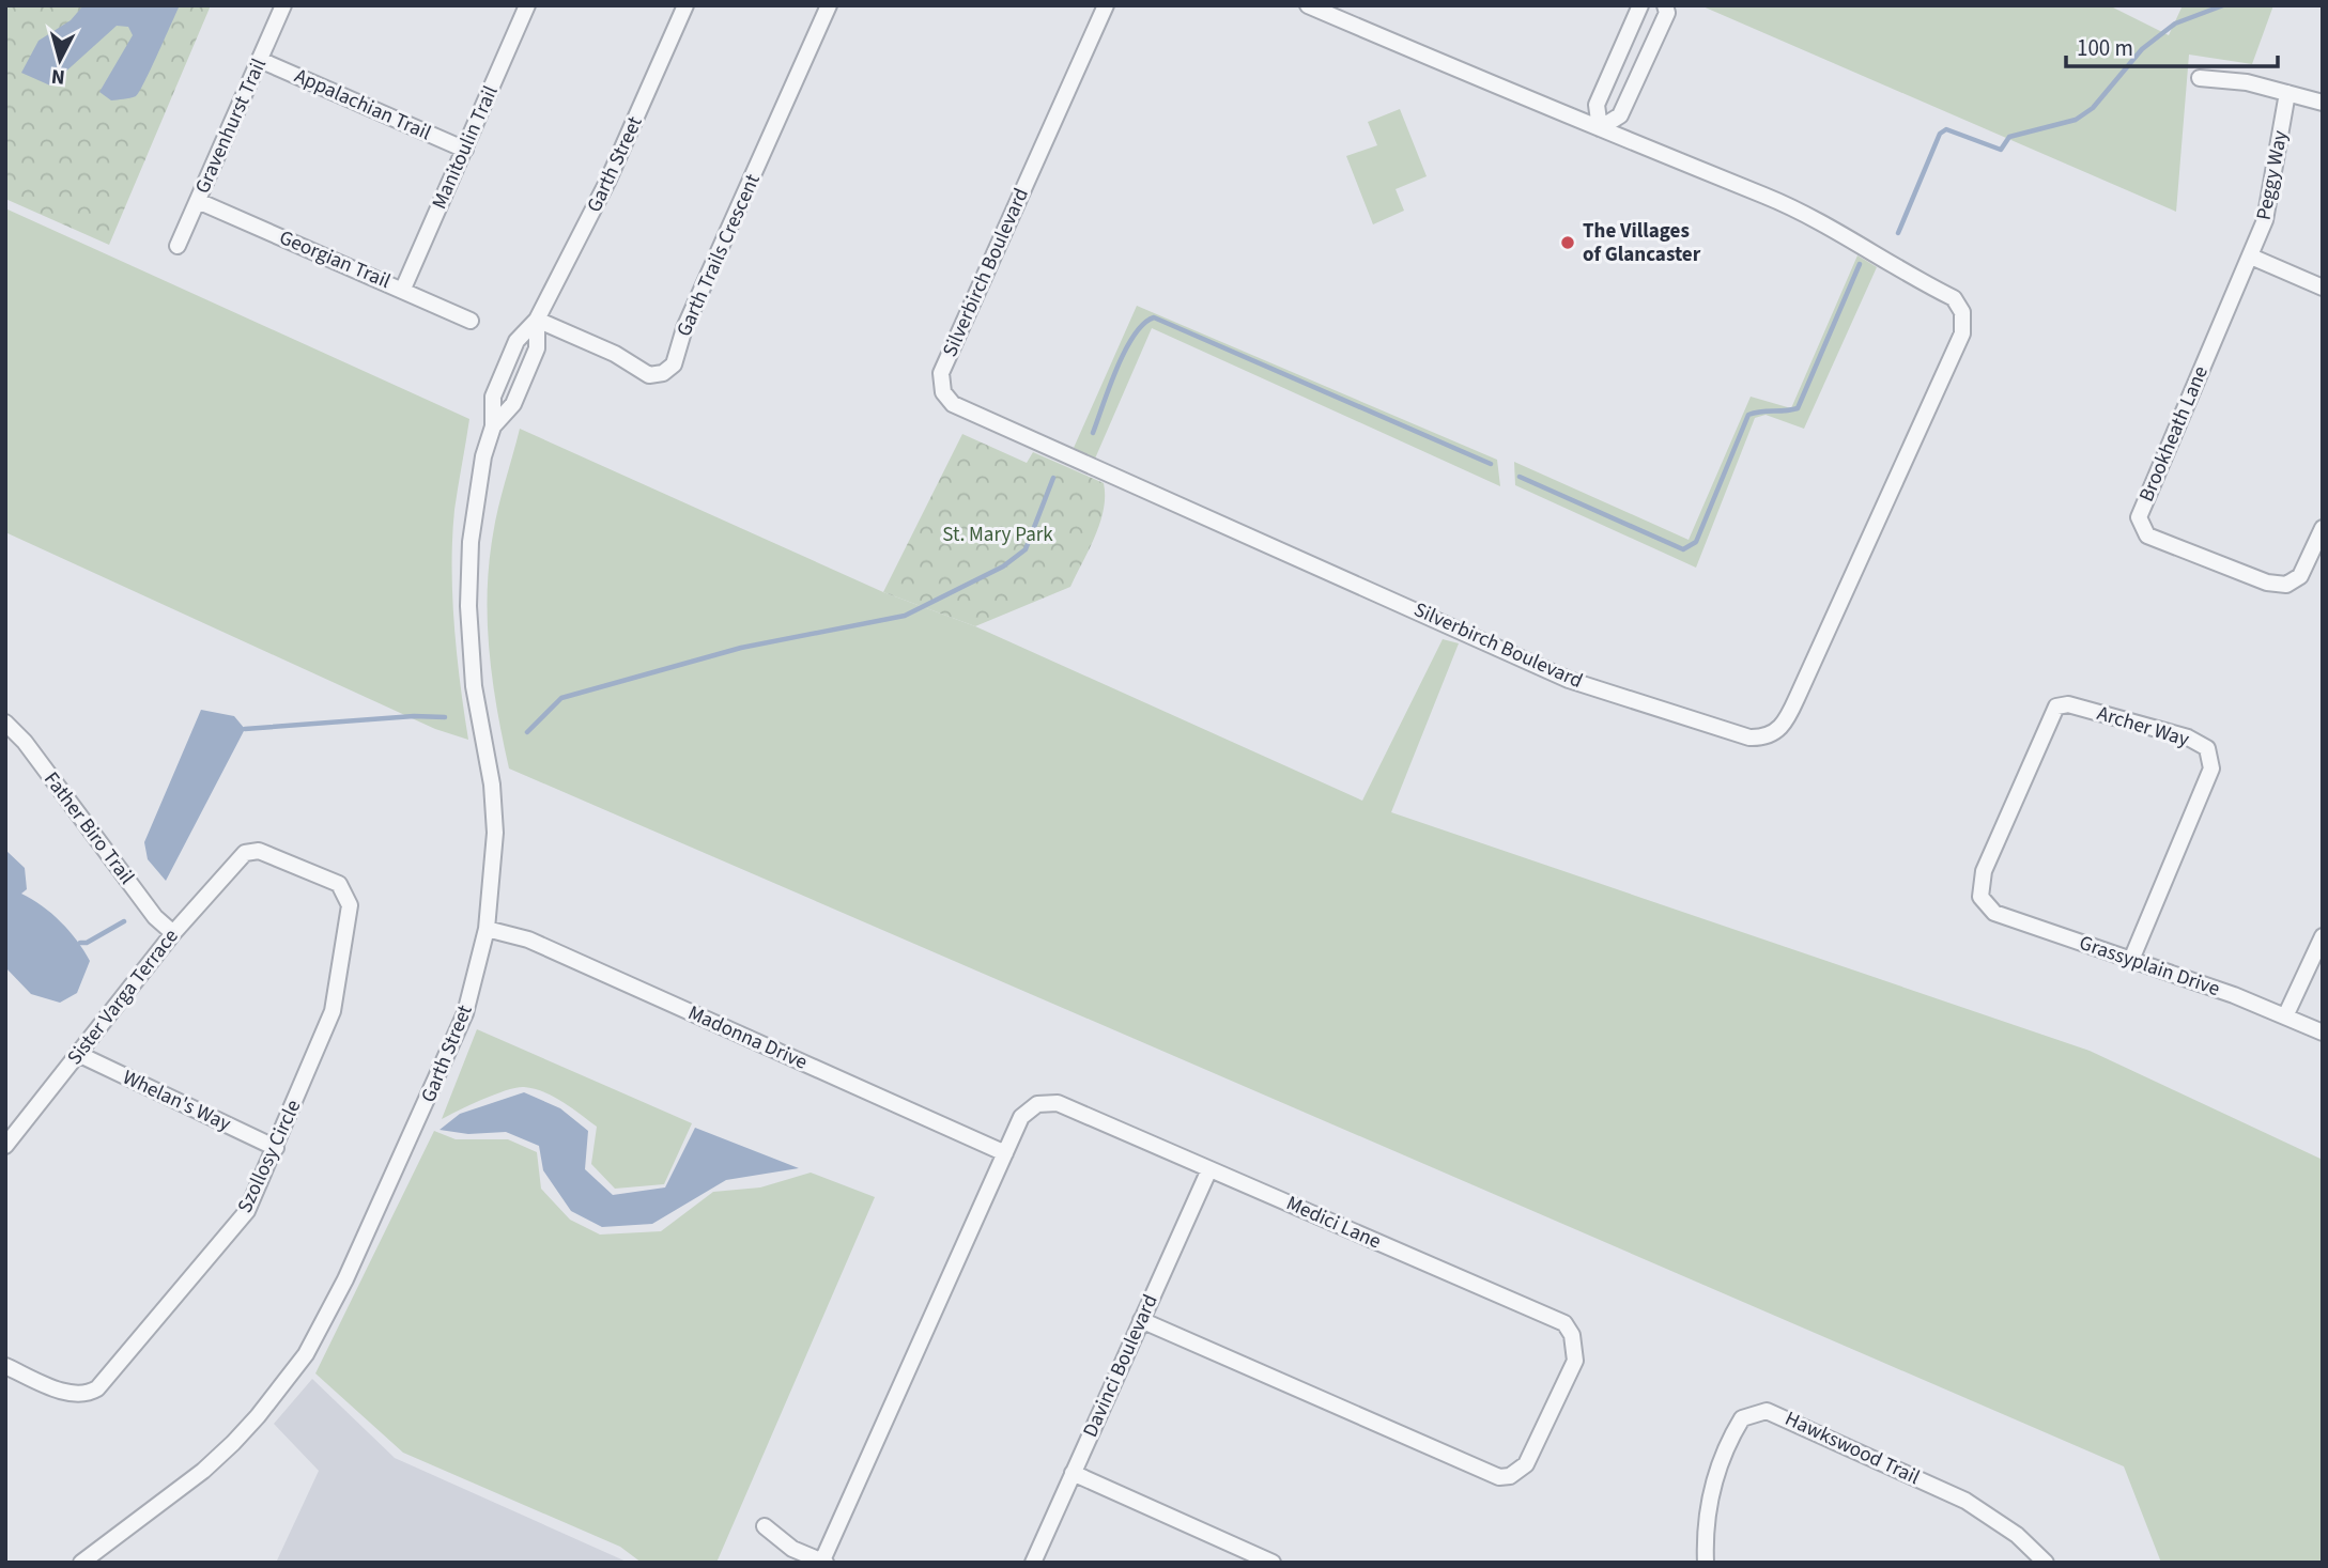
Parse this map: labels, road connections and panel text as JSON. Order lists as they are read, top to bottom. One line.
{"streets":{"street":["Appalachian Trail","Gravenhurst Trail","Manitoulin Trail","Garth Street","Peggy Way","Garth Trails Crescent","Georgian Trail","Silverbirch Boulevard","Brookheath Lane","Archer Way","Father Biro Trail","Grassyplain Drive","Sister Varga Terrace","Madonna Drive","Whelan's Way","Szollosy Circle","Medici Lane","Davinci Boulevard","Hawkswood Trail"]},"crossings":[["Appalachian Trail","Gravenhurst Trail"],["Appalachian Trail","Manitoulin Trail"],["Gravenhurst Trail","Georgian Trail"],["Manitoulin Trail","Georgian Trail"],["Garth Street","Garth Trails Crescent"],["Garth Street","Madonna Drive"],["Peggy Way","Brookheath Lane"],["Archer Way","Grassyplain Drive"],["Father Biro Trail","Sister Varga Terrace"],["Sister Varga Terrace","Whelan's Way"],["Sister Varga Terrace","Szollosy Circle"],["Madonna Drive","Medici Lane"],["Whelan's Way","Szollosy Circle"],["Medici Lane","Davinci Boulevard"]],"parks":["St. Mary Park"],"places":["The Villages of Glancaster"],"scale_bar":"100 m","north":"bottom"}
